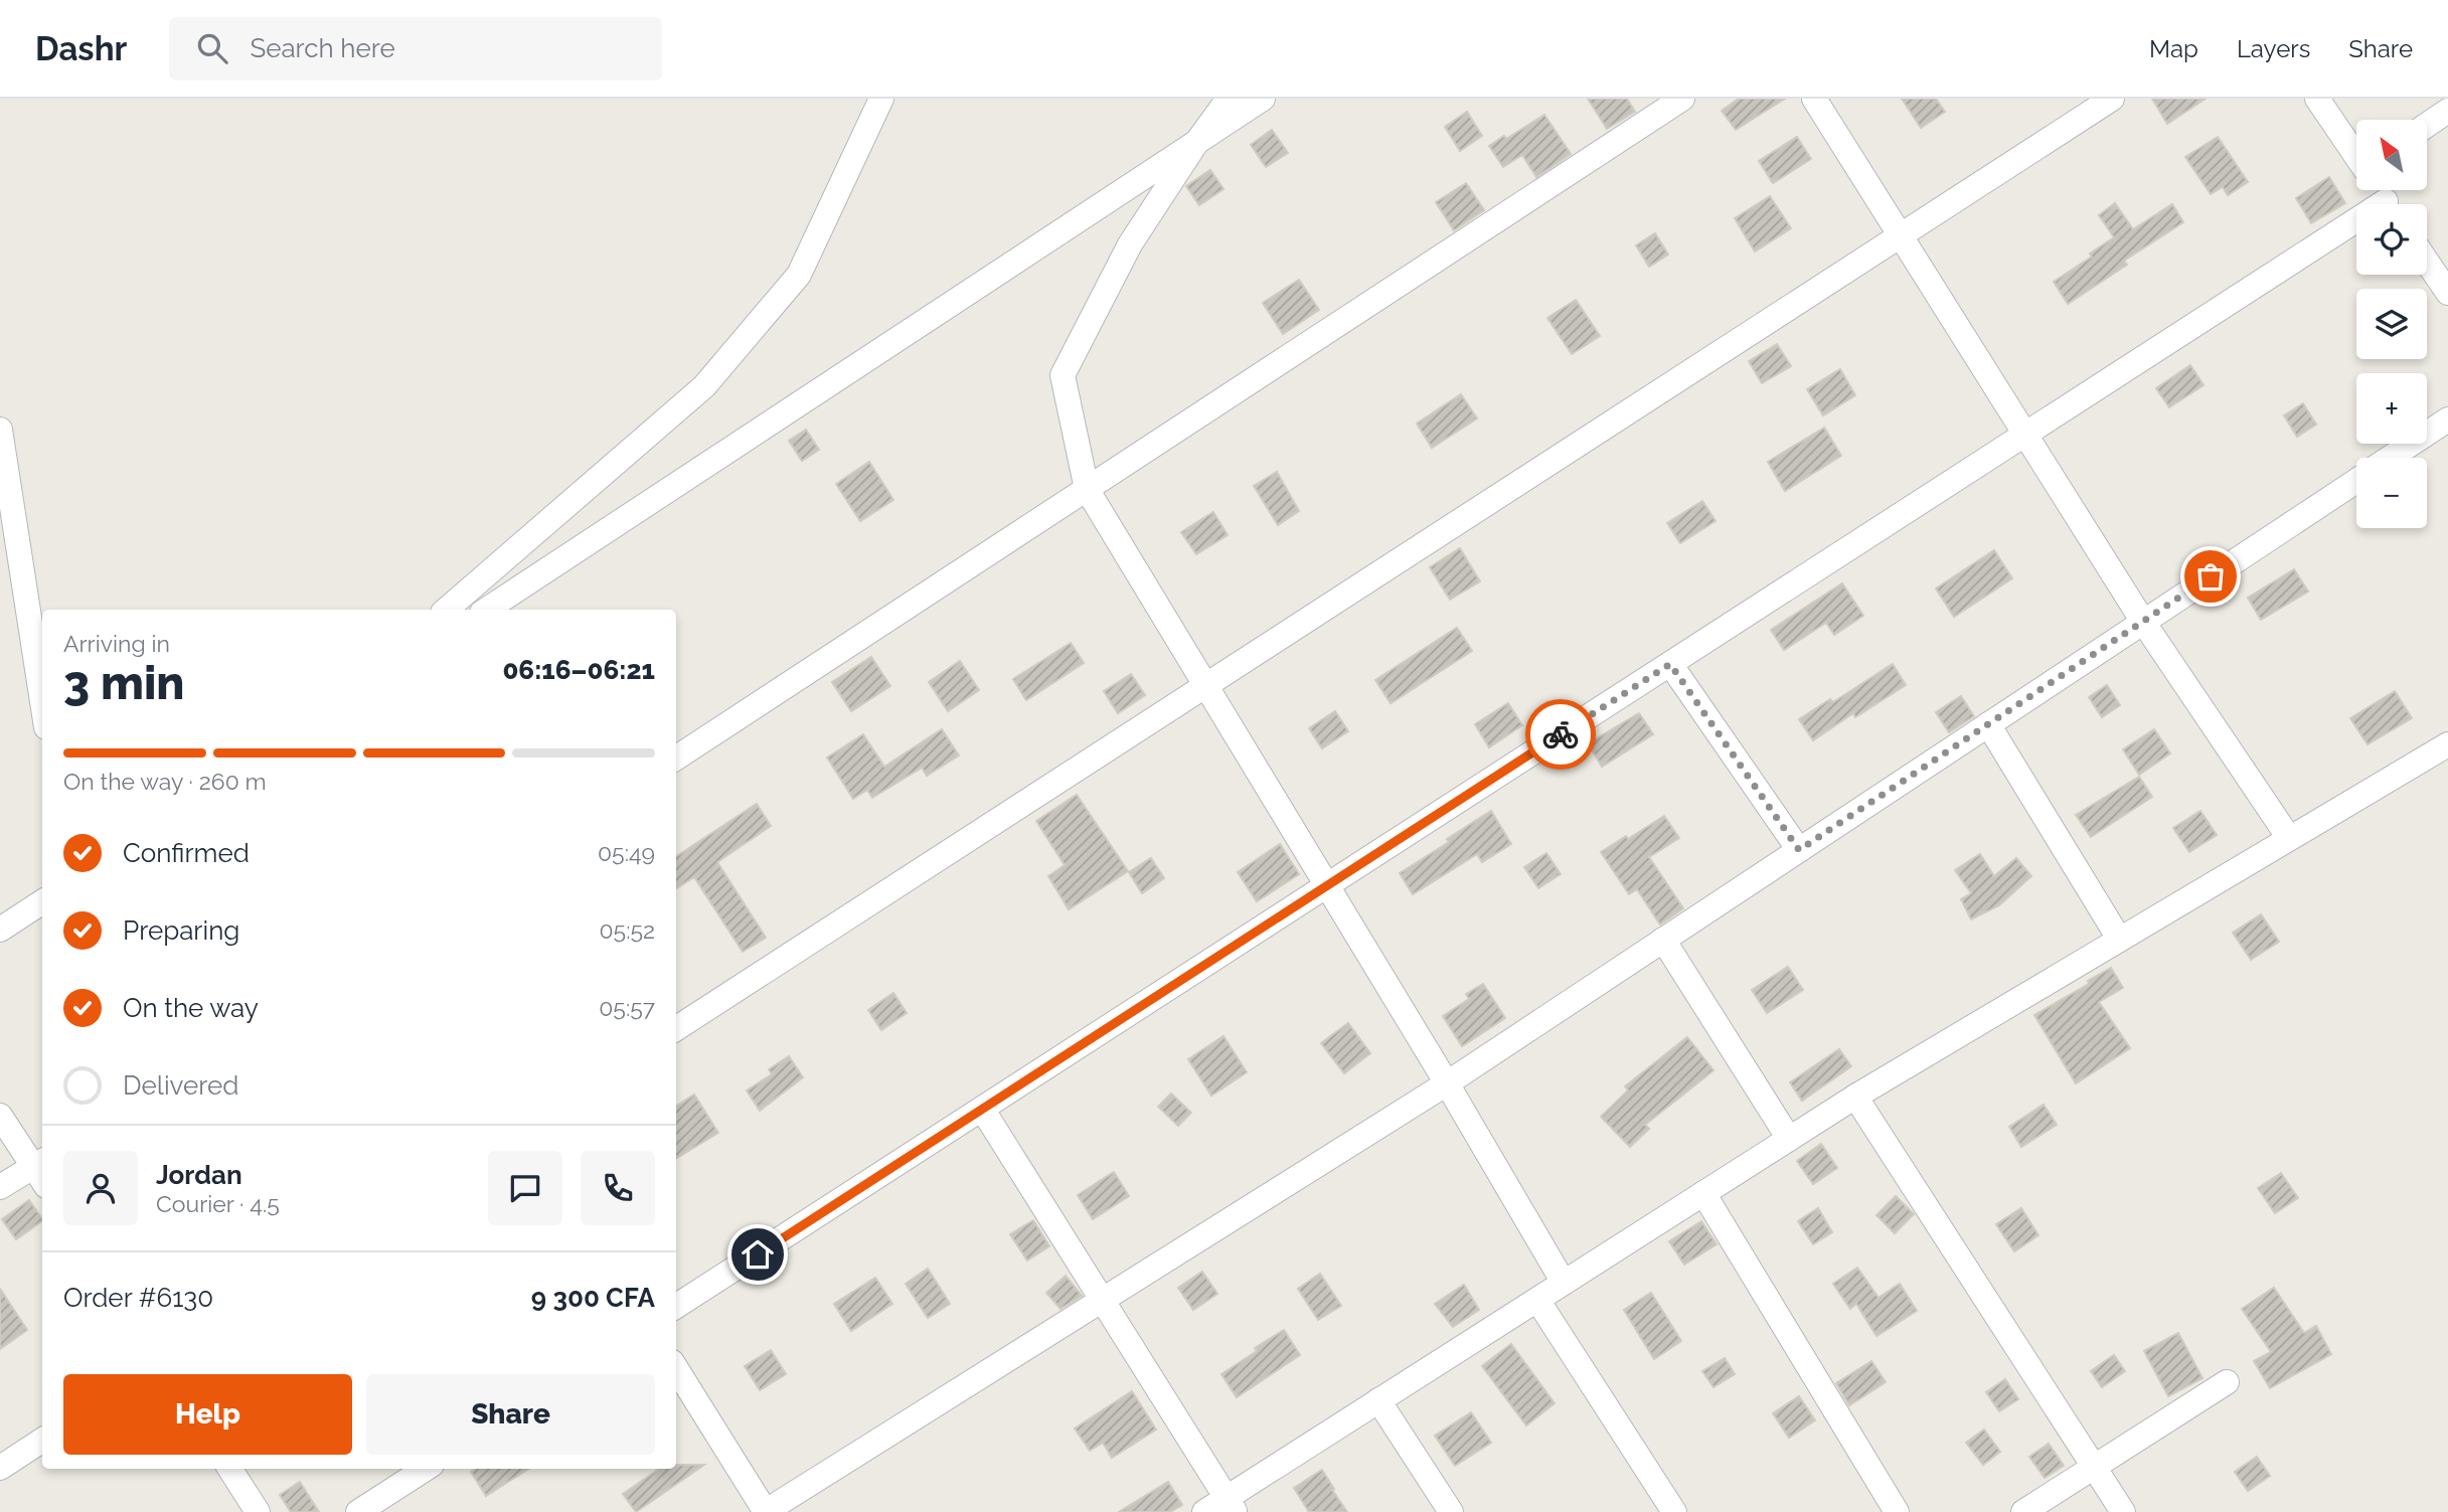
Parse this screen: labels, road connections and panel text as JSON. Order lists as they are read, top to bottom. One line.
{"north":"top left","page":{"header":"Dashr","search":"Search here","nav":["Map","Layers","Share"],"map_buttons":["+","−"],"heading":["3 min","Arriving in","06:16–06:21"],"panel":["Jordan","Courier · 4.5","Order #6130","9 300 CFA"],"bar":"On the way · 260 m","list":[["Confirmed","05:49"],["Preparing","05:52"],["On the way","05:57"],"Delivered"],"buttons":["Help","Share"]}}
